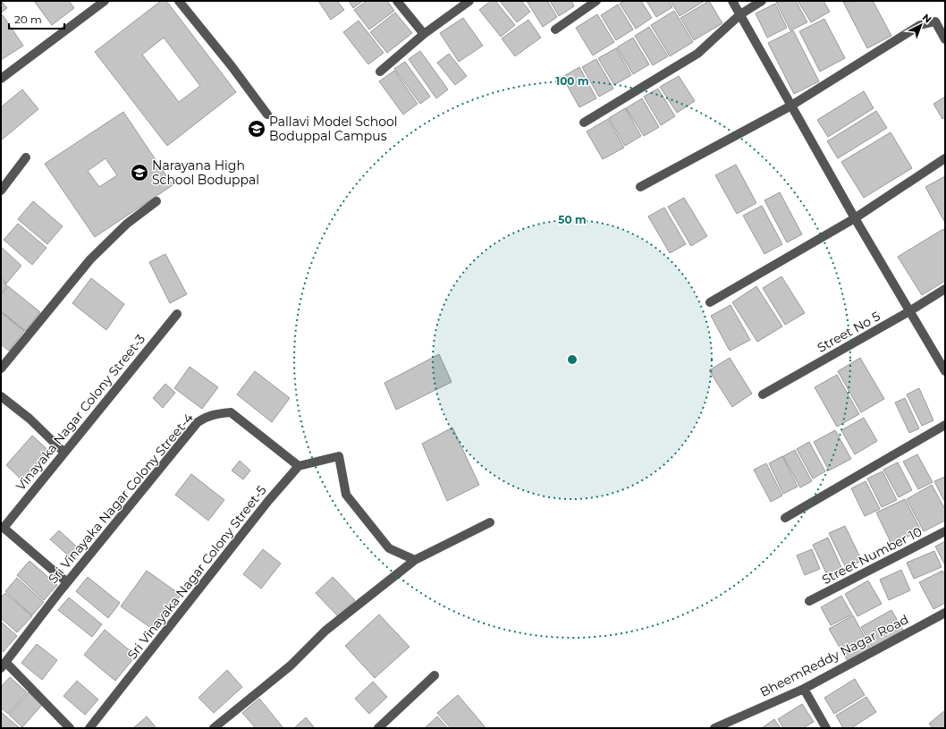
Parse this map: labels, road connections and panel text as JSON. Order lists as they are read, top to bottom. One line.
{"streets":{"street":["Street No 5","Vinayaka Nagar Colony Street-3","Sri Vinayaka Nagar Colony Street-4","Street Number 10","Sri Vinayaka Nagar Colony Street-5","BheemReddy Nagar Road"]},"crossings":[["Vinayaka Nagar Colony Street-3","Sri Vinayaka Nagar Colony Street-4"],["Sri Vinayaka Nagar Colony Street-4","Sri Vinayaka Nagar Colony Street-5"]],"places":{"school or university":["Pallavi Model School Boduppal Campus","Narayana High School Boduppal"]},"scale_bar":"20 m","north":"top right","rings":["100 m","50 m"]}
